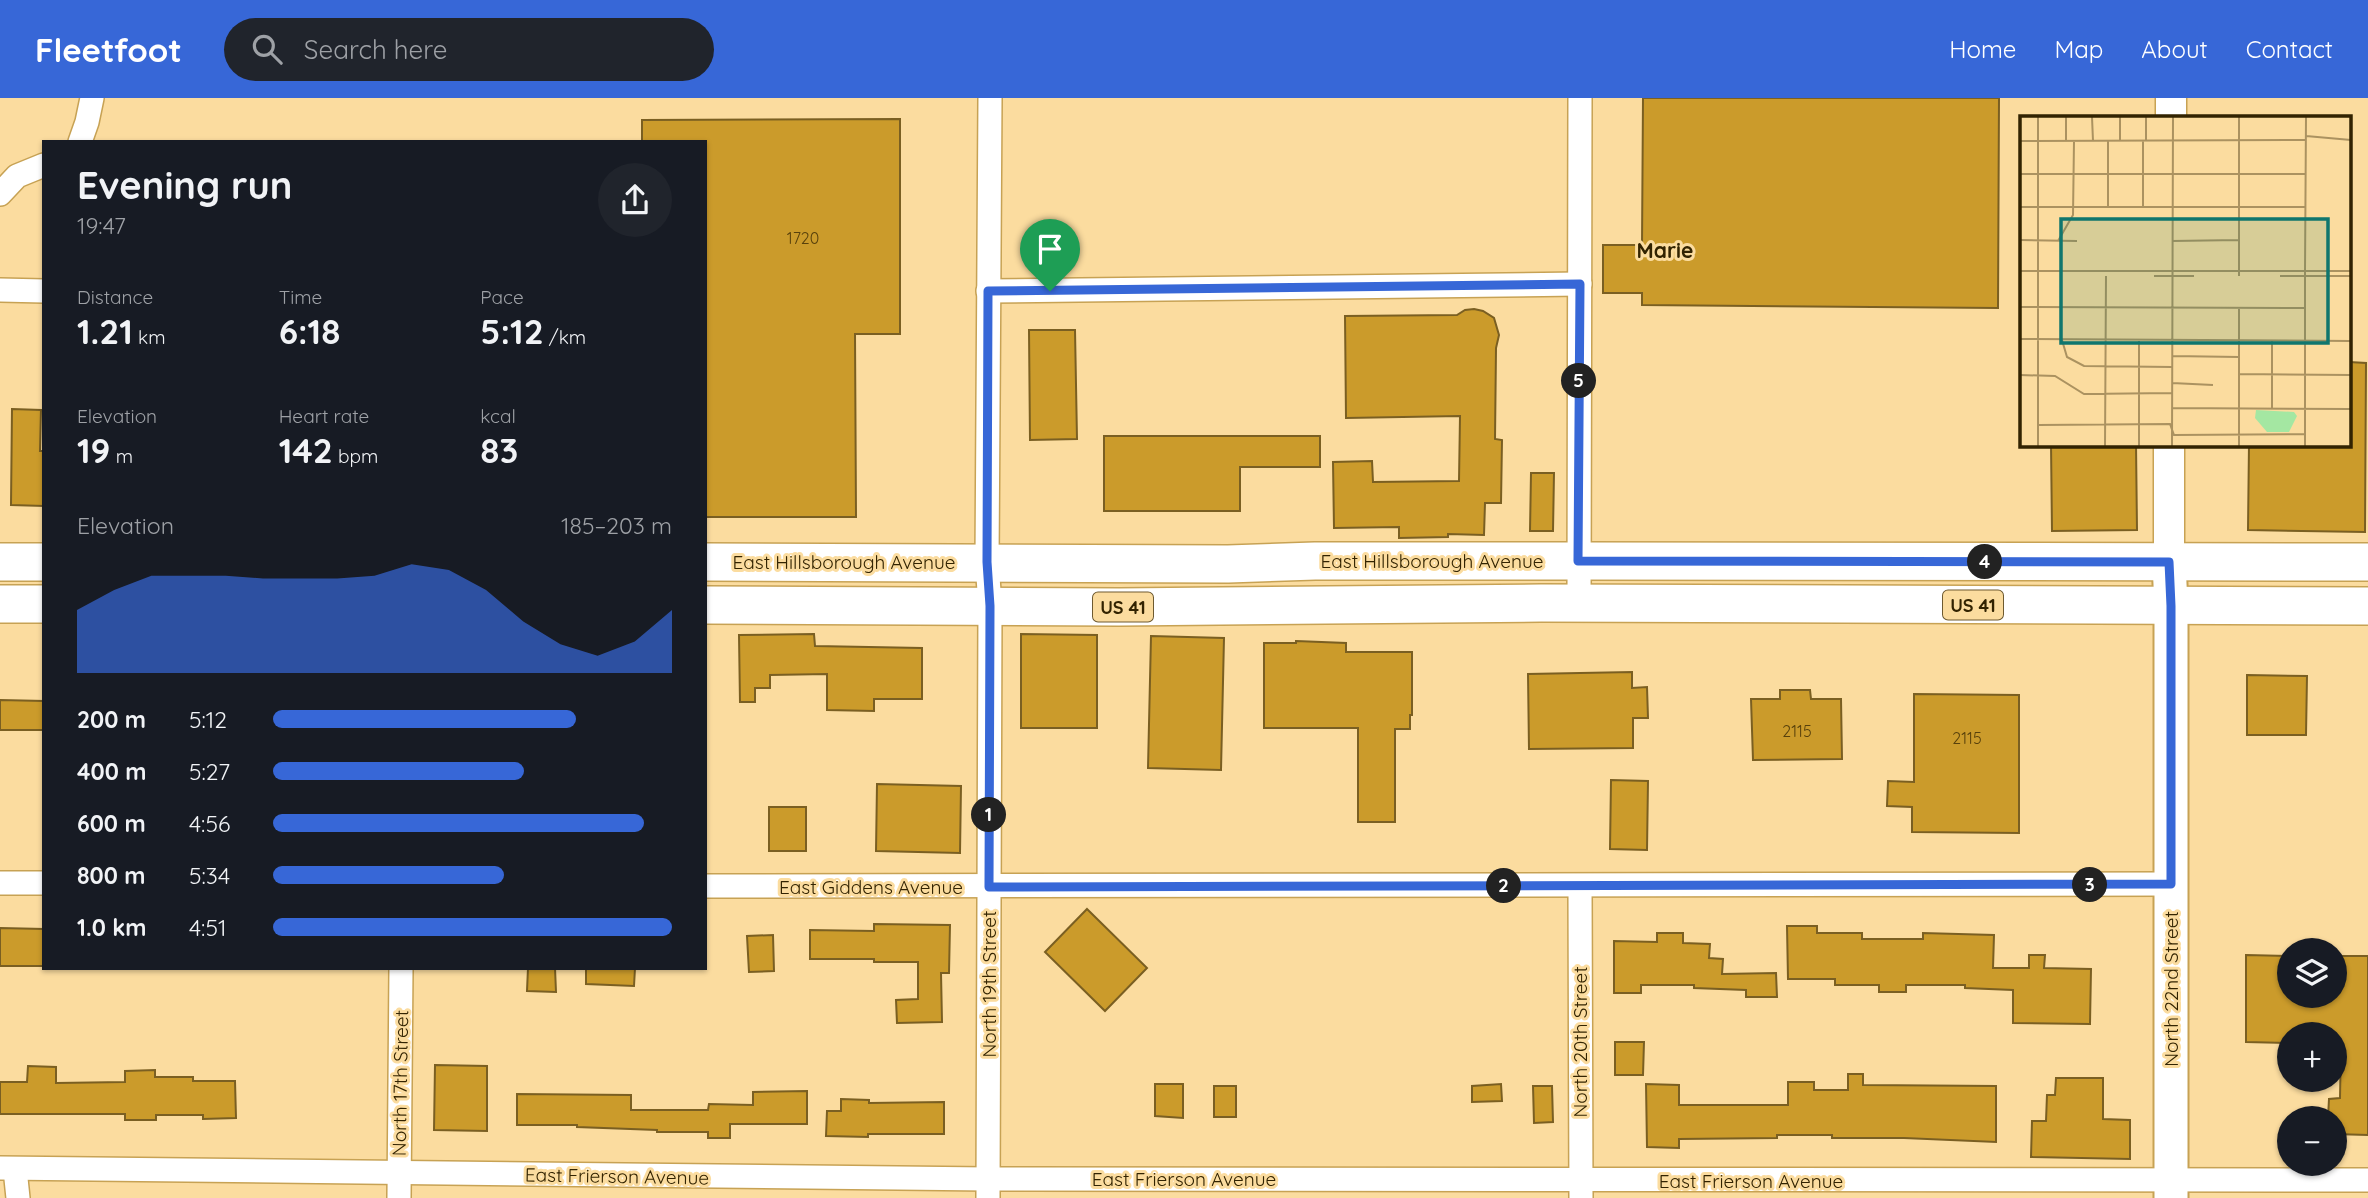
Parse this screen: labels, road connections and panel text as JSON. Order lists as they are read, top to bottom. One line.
{"streets":{"main road":["East Hillsborough Avenue","US 41","North 22nd Street"],"street":["East Giddens Avenue","North 19th Street","North 20th Street","North 17th Street","East Frierson Avenue"]},"crossings":[["East Hillsborough Avenue","North 19th Street"],["East Hillsborough Avenue","North 22nd Street"],["US 41","North 19th Street"],["US 41","North 22nd Street"],["East Giddens Avenue","North 19th Street"],["East Giddens Avenue","North 22nd Street"],["East Giddens Avenue","North 20th Street"],["North 19th Street","East Frierson Avenue"],["North 22nd Street","East Frierson Avenue"],["North 20th Street","East Frierson Avenue"],["North 17th Street","East Frierson Avenue"]],"districts":["Marie"],"house_numbers":["1720","2115","2115"],"page":{"header":"Fleetfoot","search":"Search here","nav":["Home","Map","About","Contact"],"heading":["Evening run","19:47"],"stats":[["Distance","1.21 km"],["Time","6:18"],["Pace","5:12 /km"],["Elevation","19 m"],["Heart rate","142 bpm"],["kcal","83"]],"pins":["5","4","1","3","2"],"chart":["Elevation","185–203 m"],"list":[{"name":"200 m","note":"5:12"},{"name":"400 m","note":"5:27"},{"name":"600 m","note":"4:56"},{"name":"800 m","note":"5:34"},{"name":"1.0 km","note":"4:51"}],"map_buttons":["+","−"]}}
